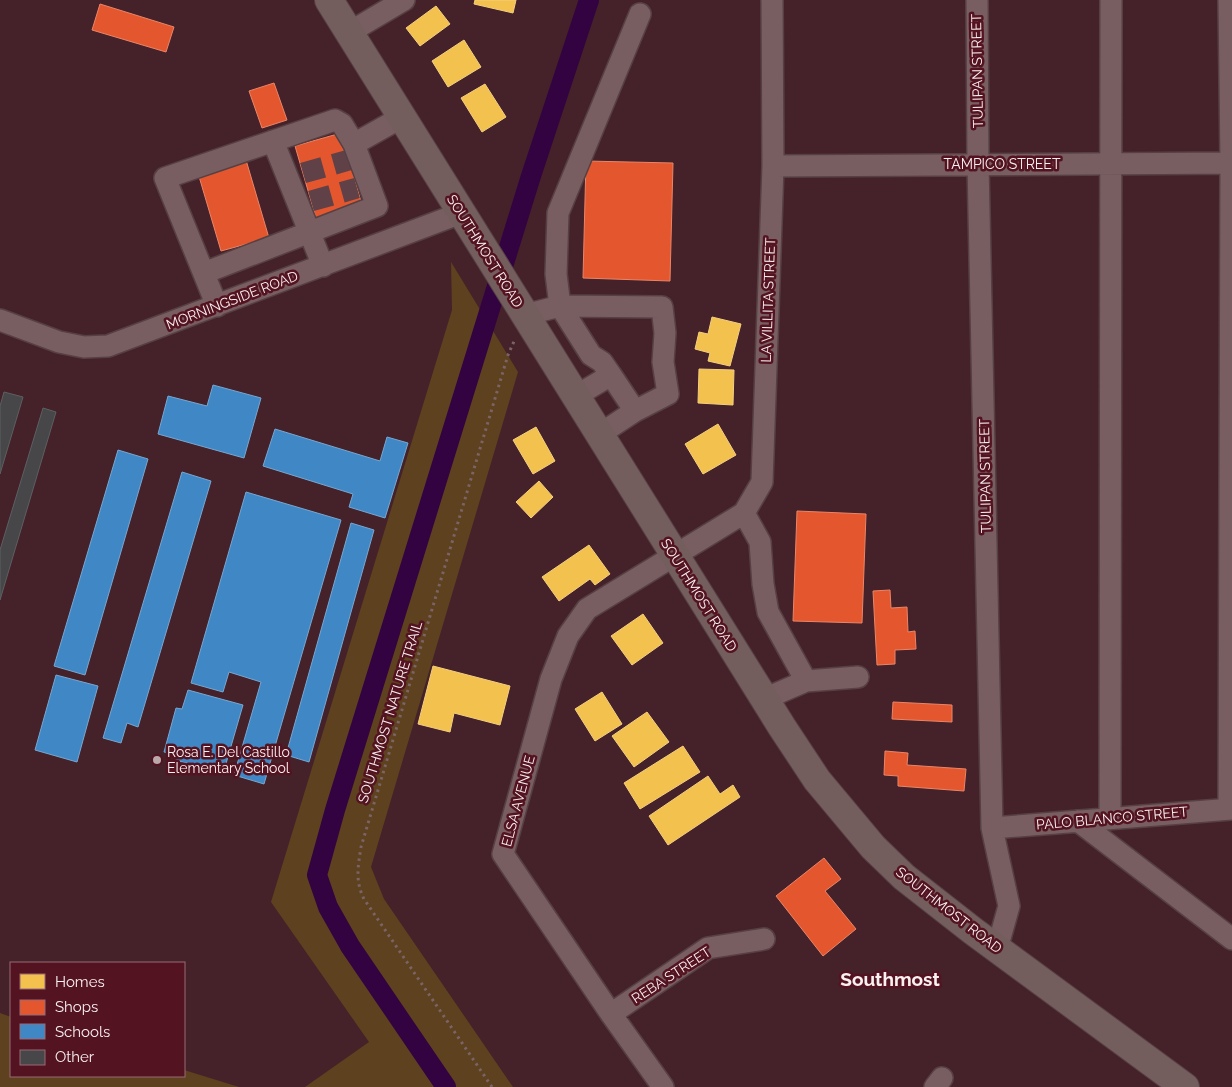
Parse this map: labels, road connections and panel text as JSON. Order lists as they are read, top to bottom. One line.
{"streets":{"main road":["SOUTHMOST ROAD"],"street":["TULIPAN STREET","TAMPICO STREET","MORNINGSIDE ROAD","LA VILLITA STREET","ELSA AVENUE","PALO BLANCO STREET","REBA STREET"],"path":["SOUTHMOST NATURE TRAIL"]},"crossings":[["TULIPAN STREET","TAMPICO STREET"],["TULIPAN STREET","SOUTHMOST ROAD"],["TULIPAN STREET","PALO BLANCO STREET"],["TAMPICO STREET","LA VILLITA STREET"],["SOUTHMOST ROAD","MORNINGSIDE ROAD"],["SOUTHMOST ROAD","LA VILLITA STREET"],["SOUTHMOST ROAD","SOUTHMOST NATURE TRAIL"],["SOUTHMOST ROAD","ELSA AVENUE"],["LA VILLITA STREET","ELSA AVENUE"],["ELSA AVENUE","REBA STREET"]],"districts":["Southmost"],"places":["Rosa E. Del Castillo Elementary School"],"legend":["Homes","Shops","Schools","Other"]}
